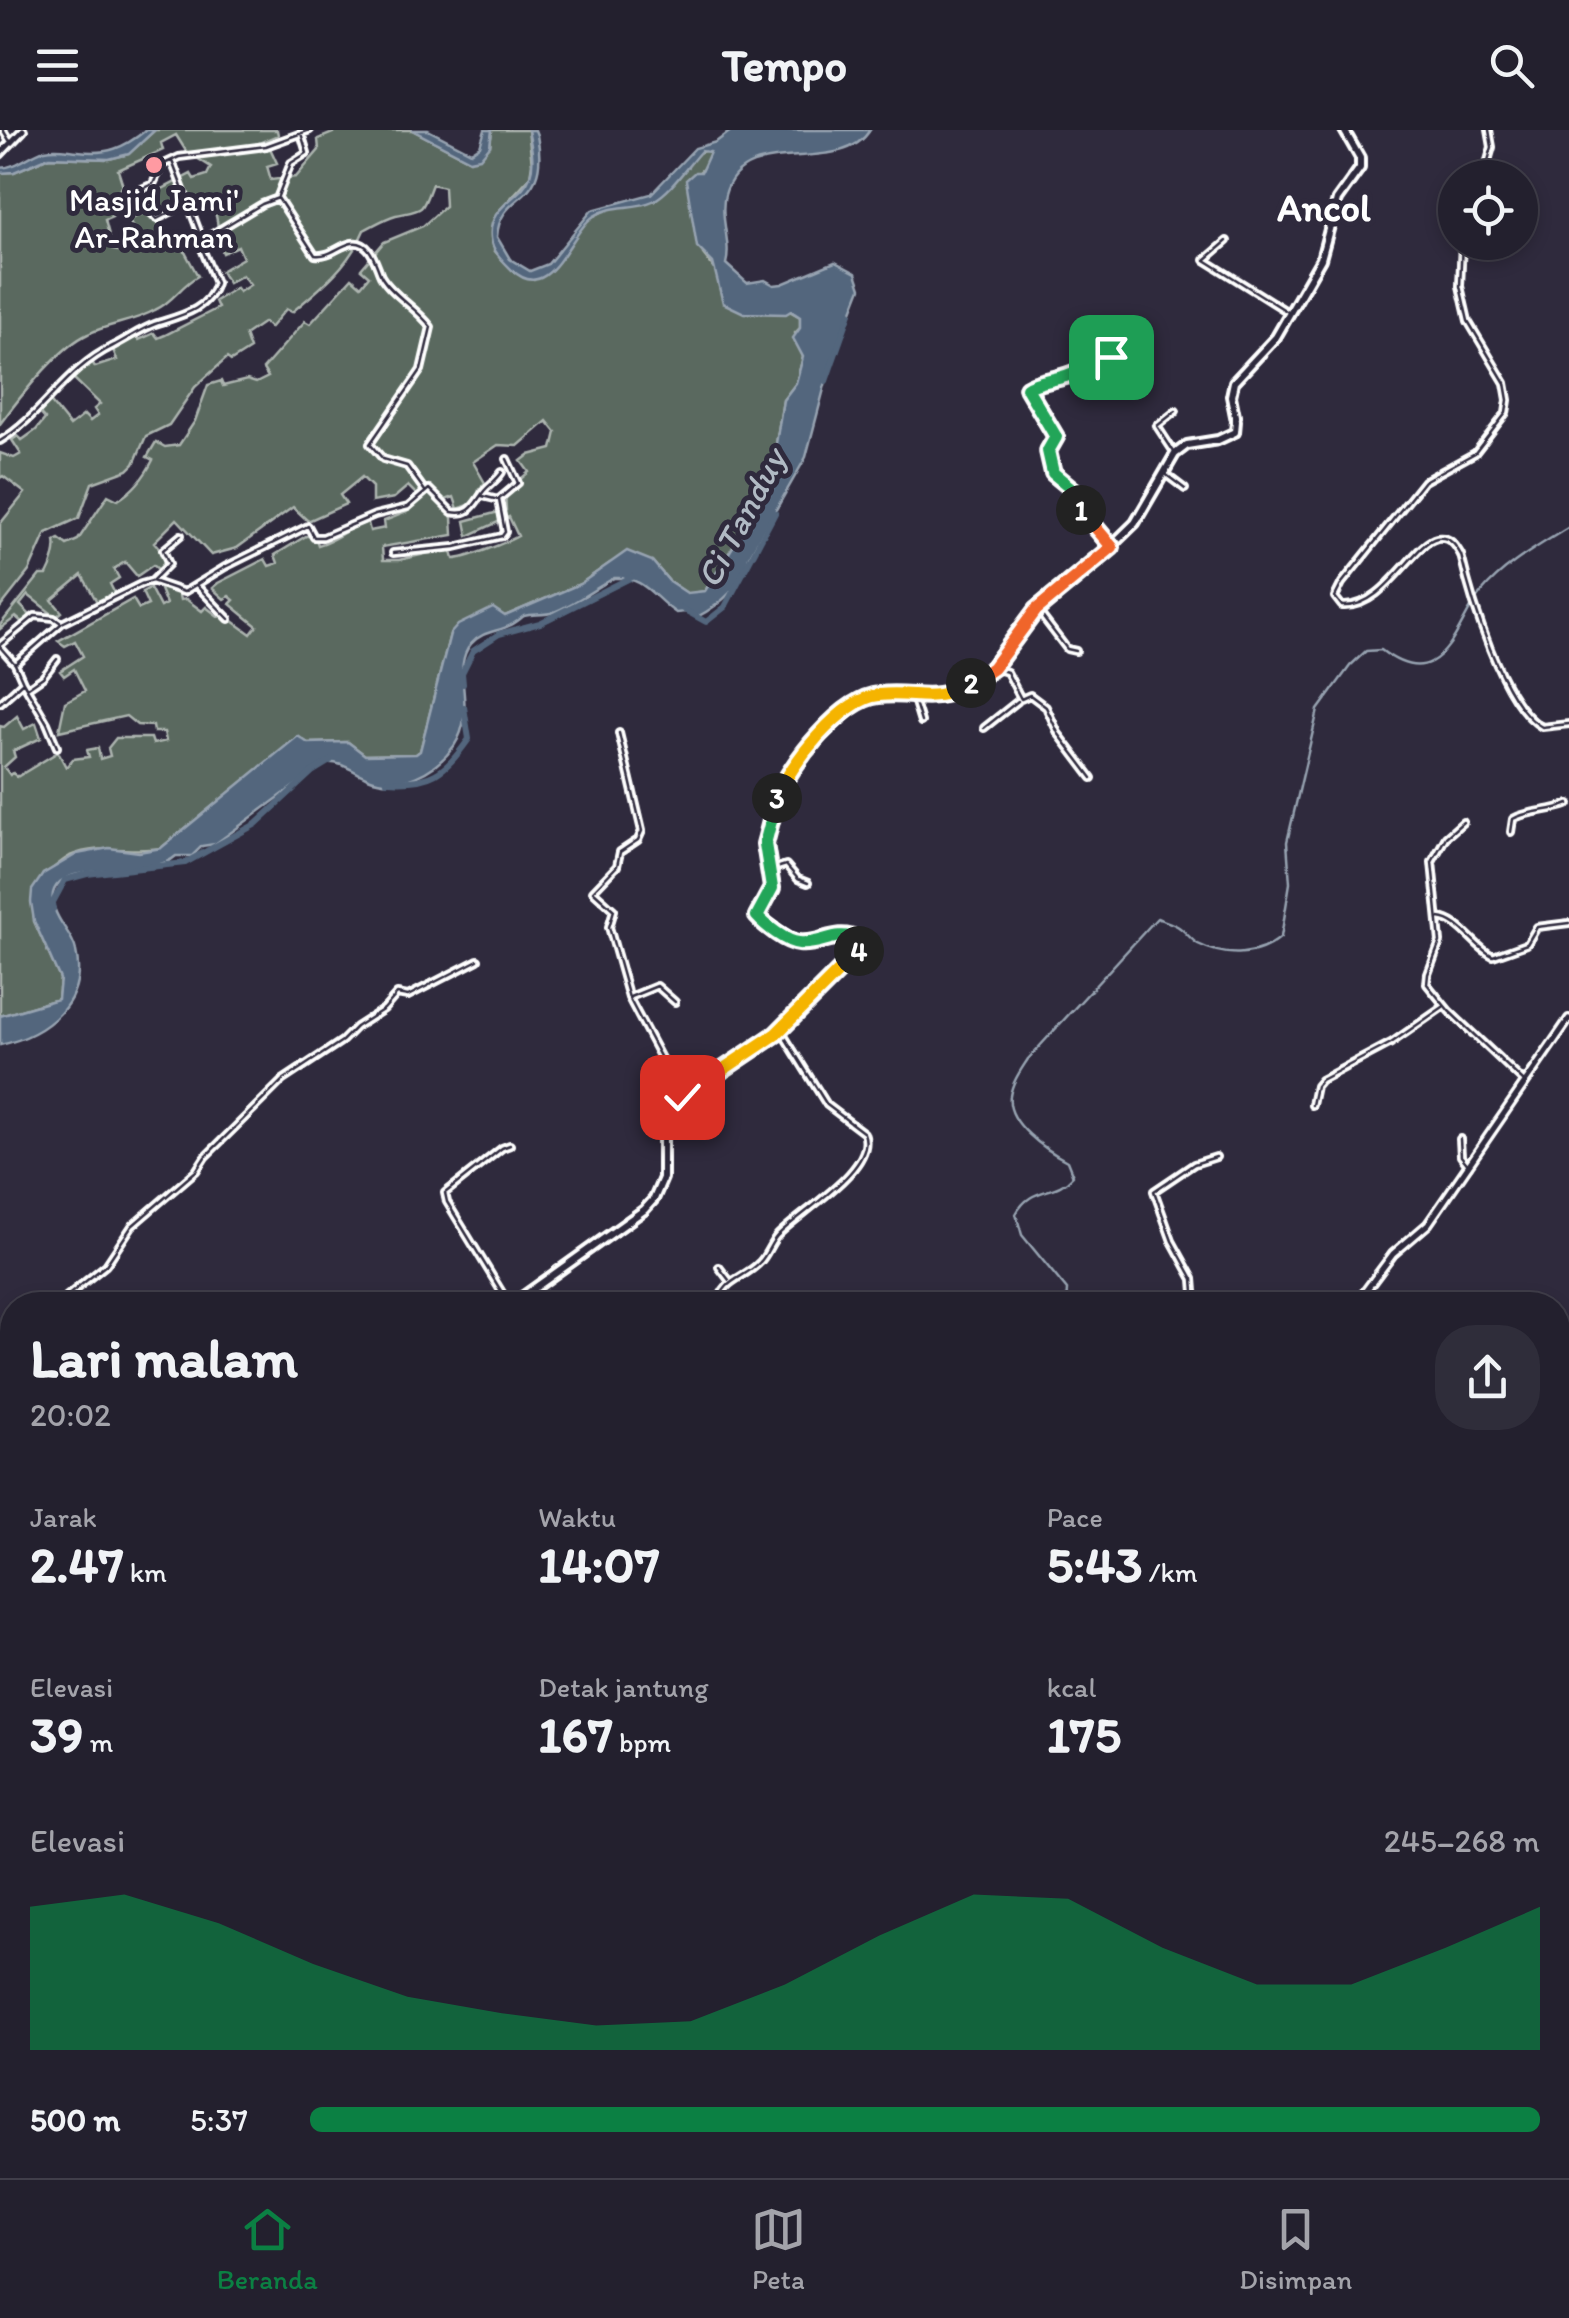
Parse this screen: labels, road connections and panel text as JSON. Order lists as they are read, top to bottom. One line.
{"districts":["Ancol"],"water":["Ci Tanduy"],"places":["Masjid Jami' Ar-Rahman"],"page":{"header":"Tempo","pins":["1","2","3","4"],"heading":["Lari malam","20:02"],"stats":[["Jarak","2.47 km"],["Waktu","14:07"],["Pace","5:43 /km"],["Elevasi","39 m"],["Detak jantung","167 bpm"],["kcal","175"]],"chart":["Elevasi","245–268 m"],"list":[{"name":"500 m","note":"5:37"}],"tabs":["Beranda","Peta","Disimpan"]}}
